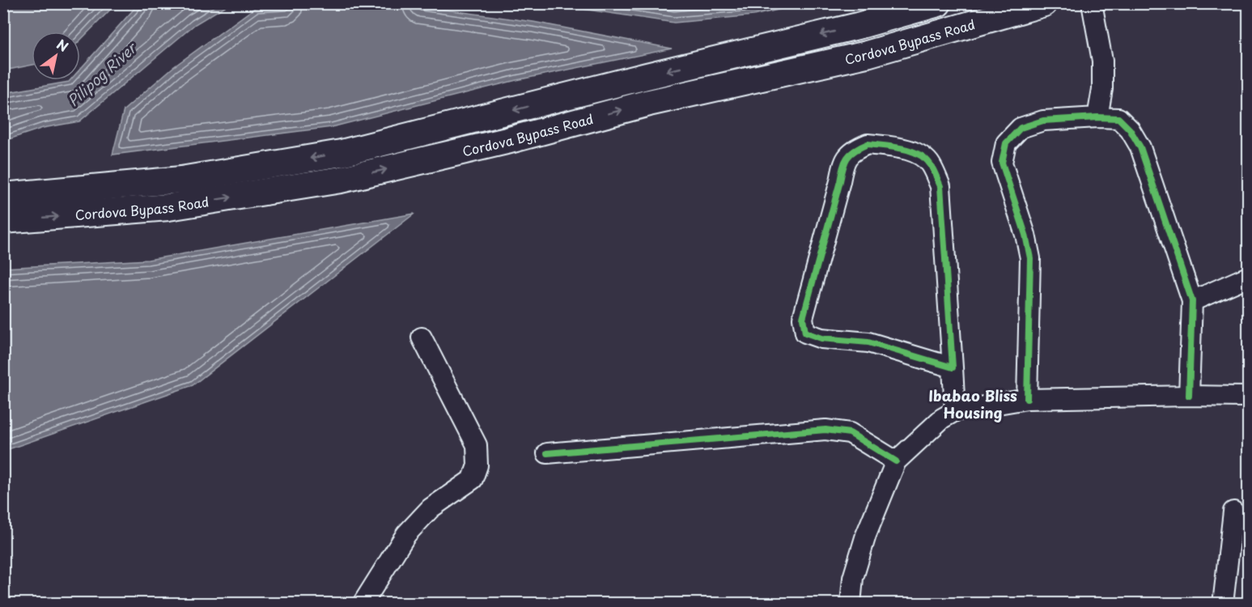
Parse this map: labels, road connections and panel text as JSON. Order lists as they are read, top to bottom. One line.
{"streets":{"main road":["Cordova Bypass Road"]},"districts":["Ibabao Bliss Housing"],"water":["Pilipog River"],"north":"top right"}
